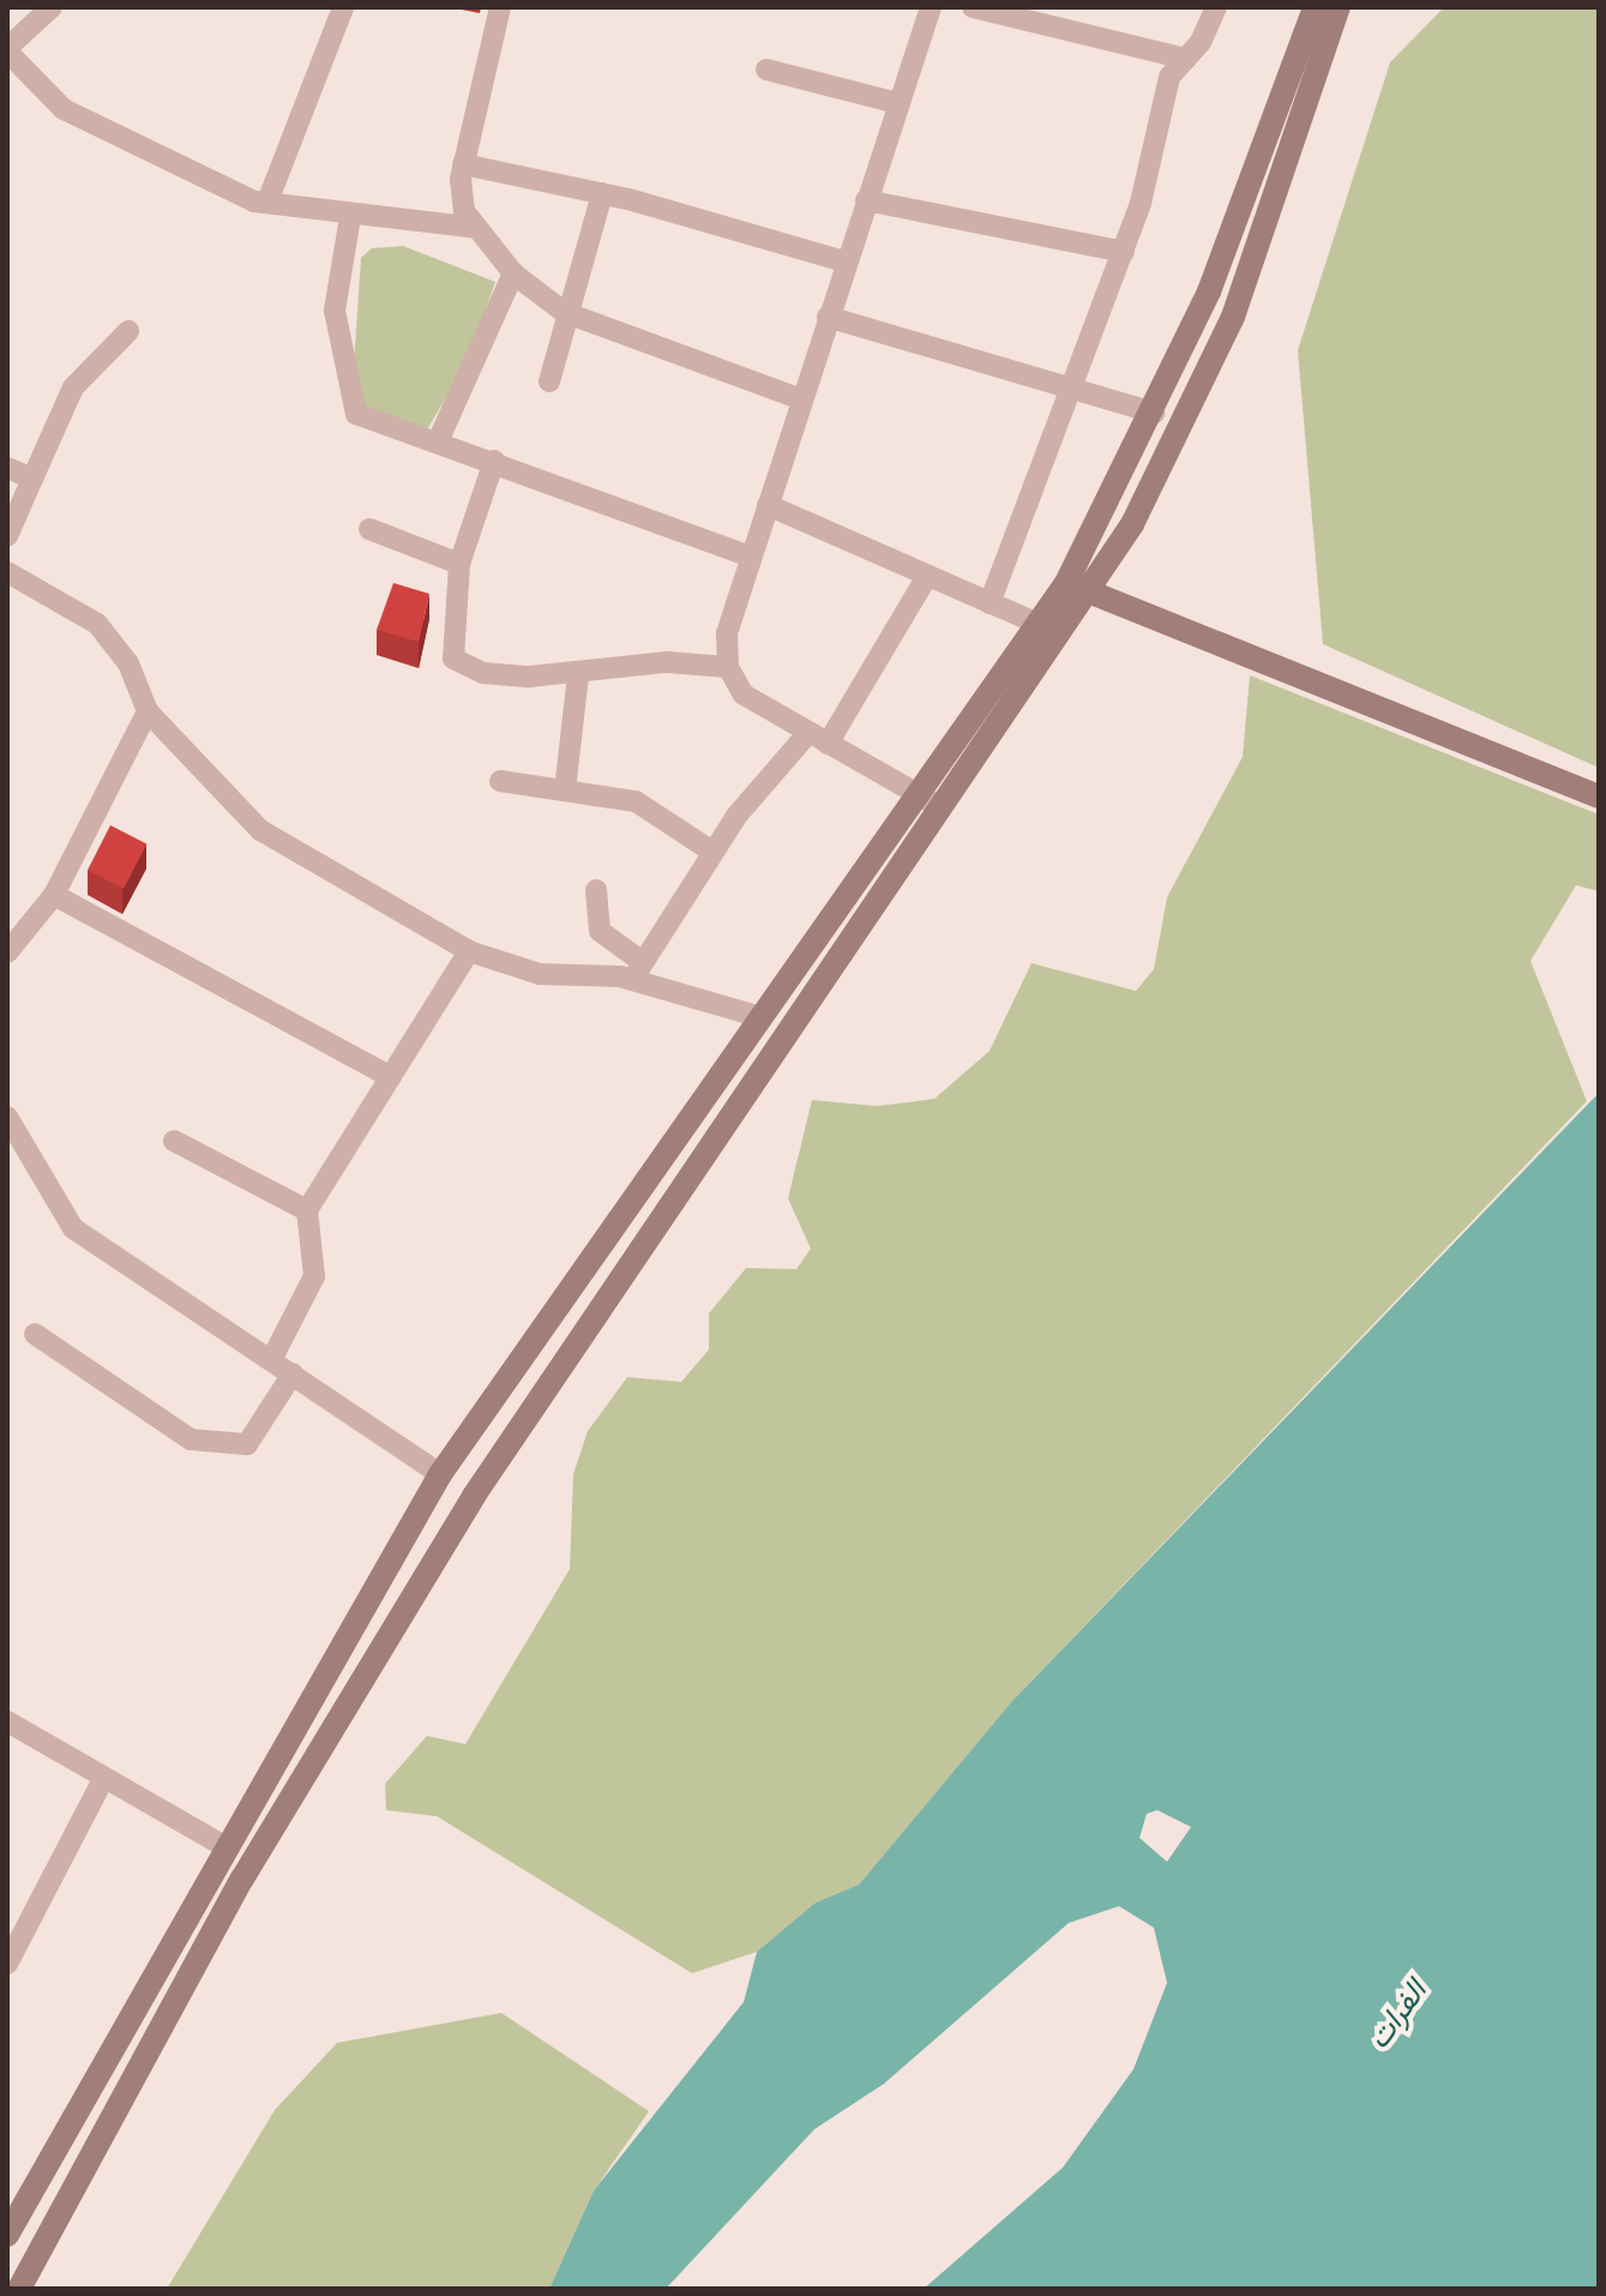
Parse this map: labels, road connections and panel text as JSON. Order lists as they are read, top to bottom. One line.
{"water":["الفرات"]}
